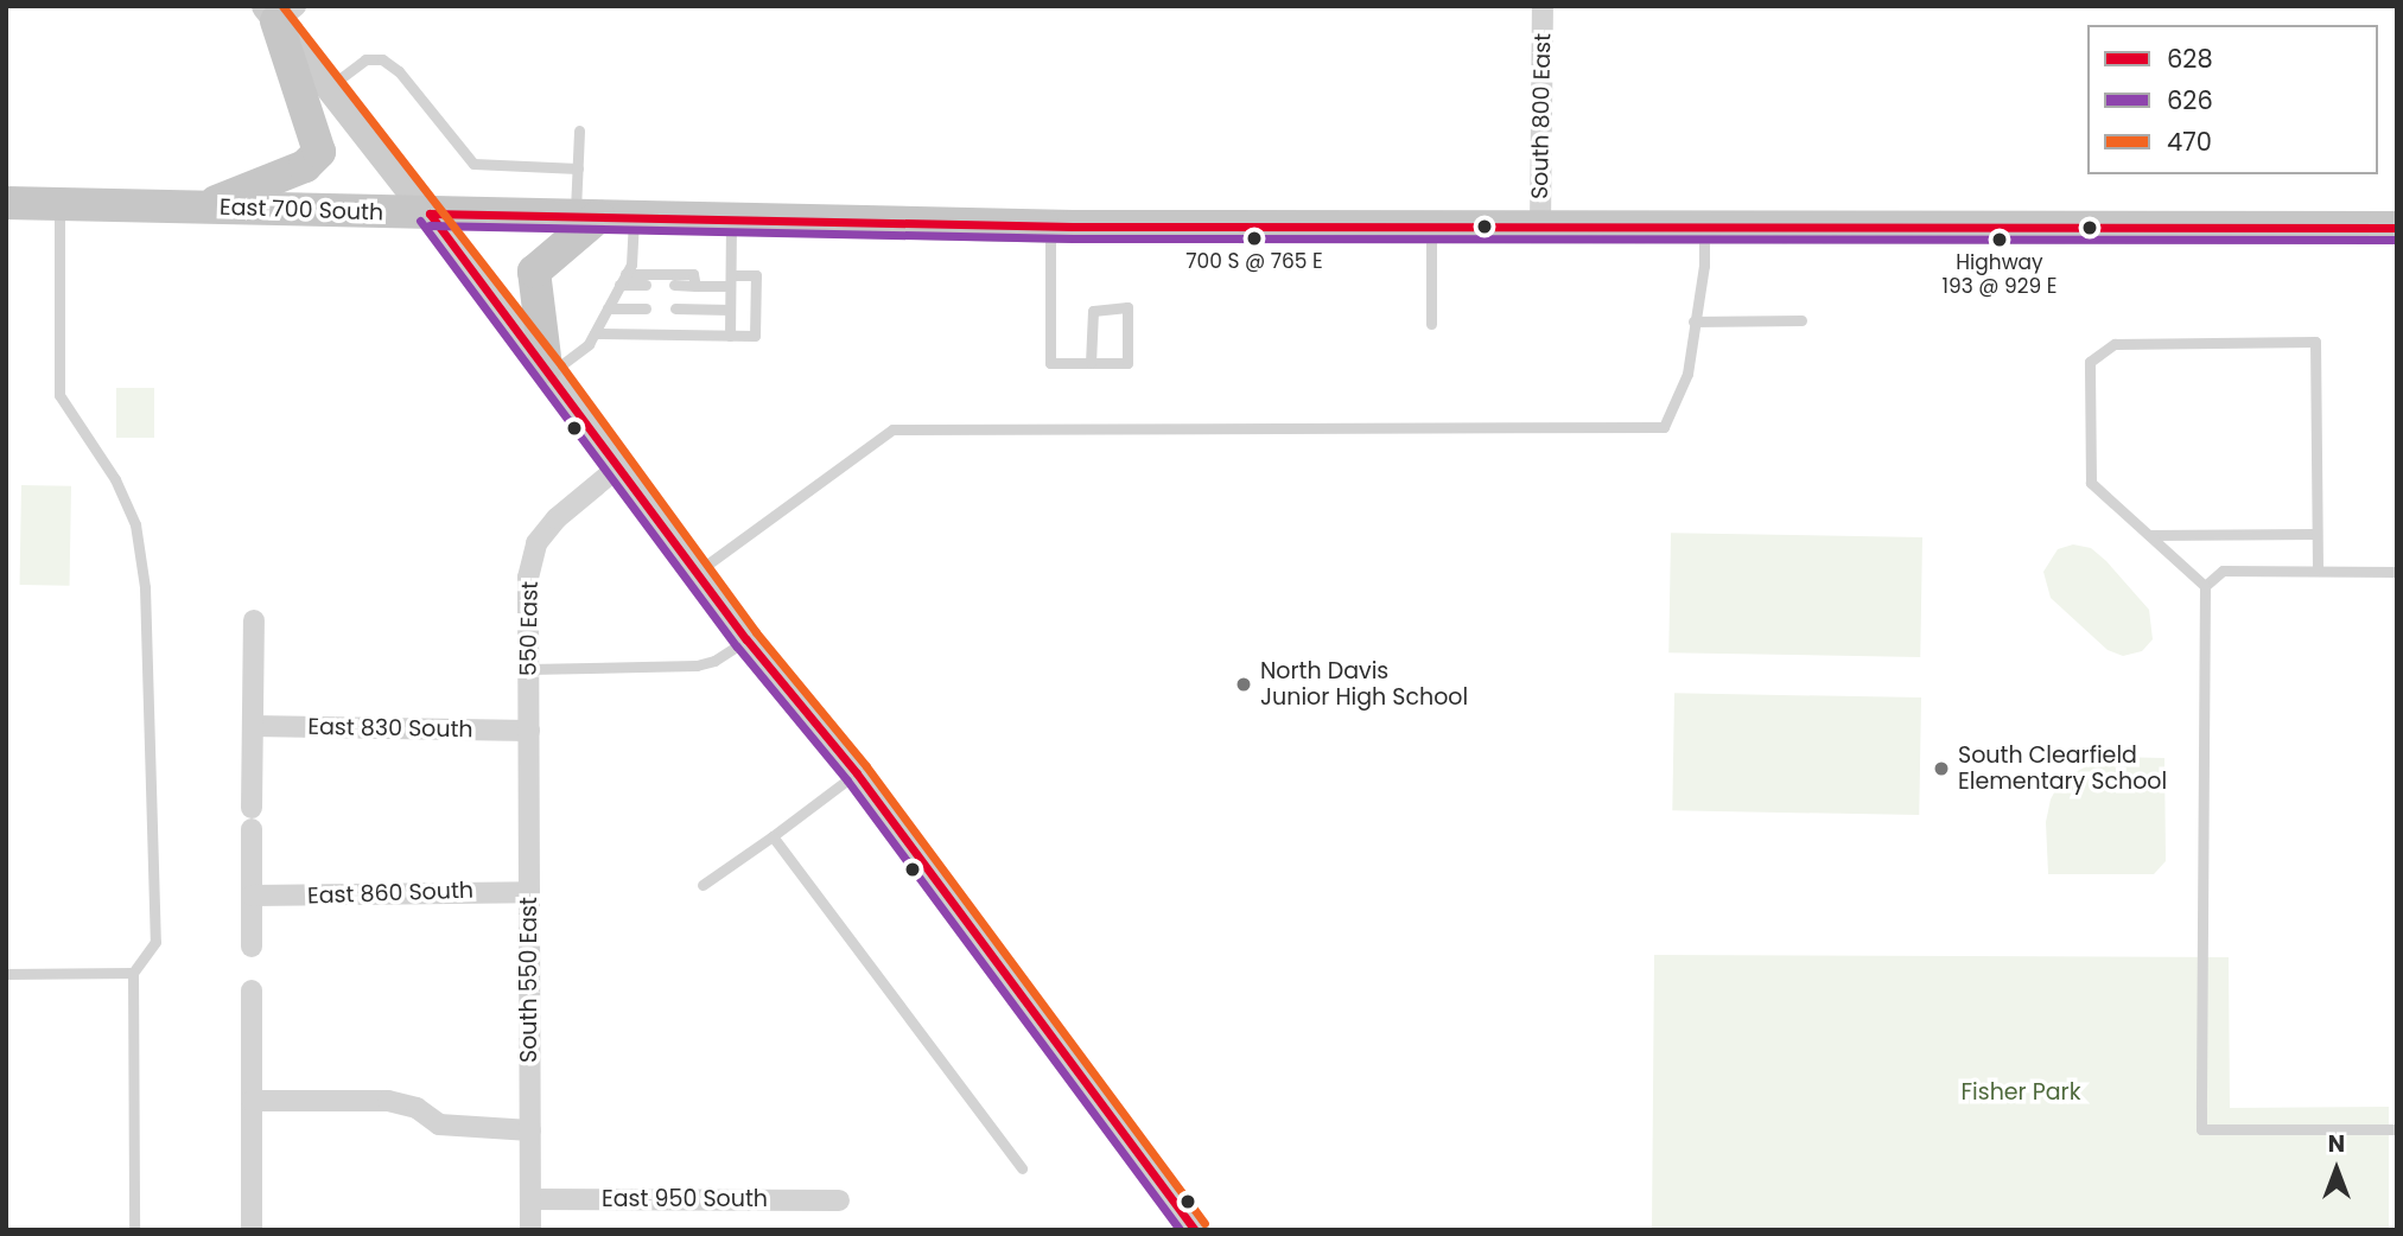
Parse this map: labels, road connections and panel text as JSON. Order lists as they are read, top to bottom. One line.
{"streets":{"main road":["East 700 South"],"street":["South 800 East","550 East","East 830 South","East 860 South","South 550 East","East 950 South"]},"crossings":[["550 East","East 830 South"],["550 East","South 550 East"],["East 830 South","South 550 East"],["East 860 South","South 550 East"],["South 550 East","East 950 South"]],"parks":["Fisher Park"],"places":["700 S @ 765 E","Highway 193 @ 929 E","North Davis Junior High School","South Clearfield Elementary School"],"lines":["transit line 470","transit line 628","transit line 626"],"legend":["628","626","470"],"north":"top"}
